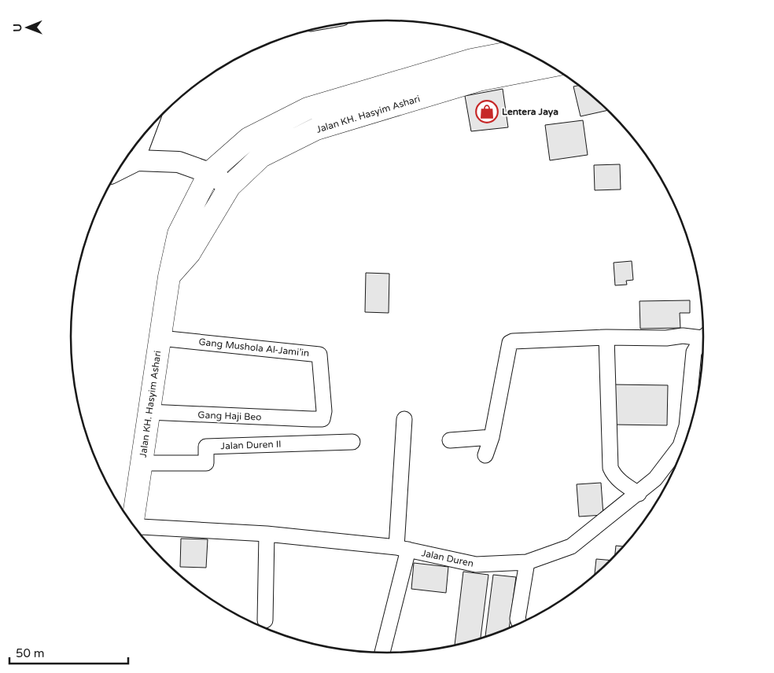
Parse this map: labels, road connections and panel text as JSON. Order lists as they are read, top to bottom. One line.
{"streets":{"main road":["Jalan KH. Hasyim Ashari"],"street":["Gang Mushola Al-Jami’in","Gang Haji Beo","Jalan Duren II","Jalan Duren"]},"crossings":[["Jalan KH. Hasyim Ashari","Gang Mushola Al-Jami’in"],["Jalan KH. Hasyim Ashari","Gang Haji Beo"],["Jalan KH. Hasyim Ashari","Jalan Duren II"],["Gang Mushola Al-Jami’in","Gang Haji Beo"]],"places":{"shop":["Lentera Jaya"]},"scale_bar":"50 m","north":"left"}
